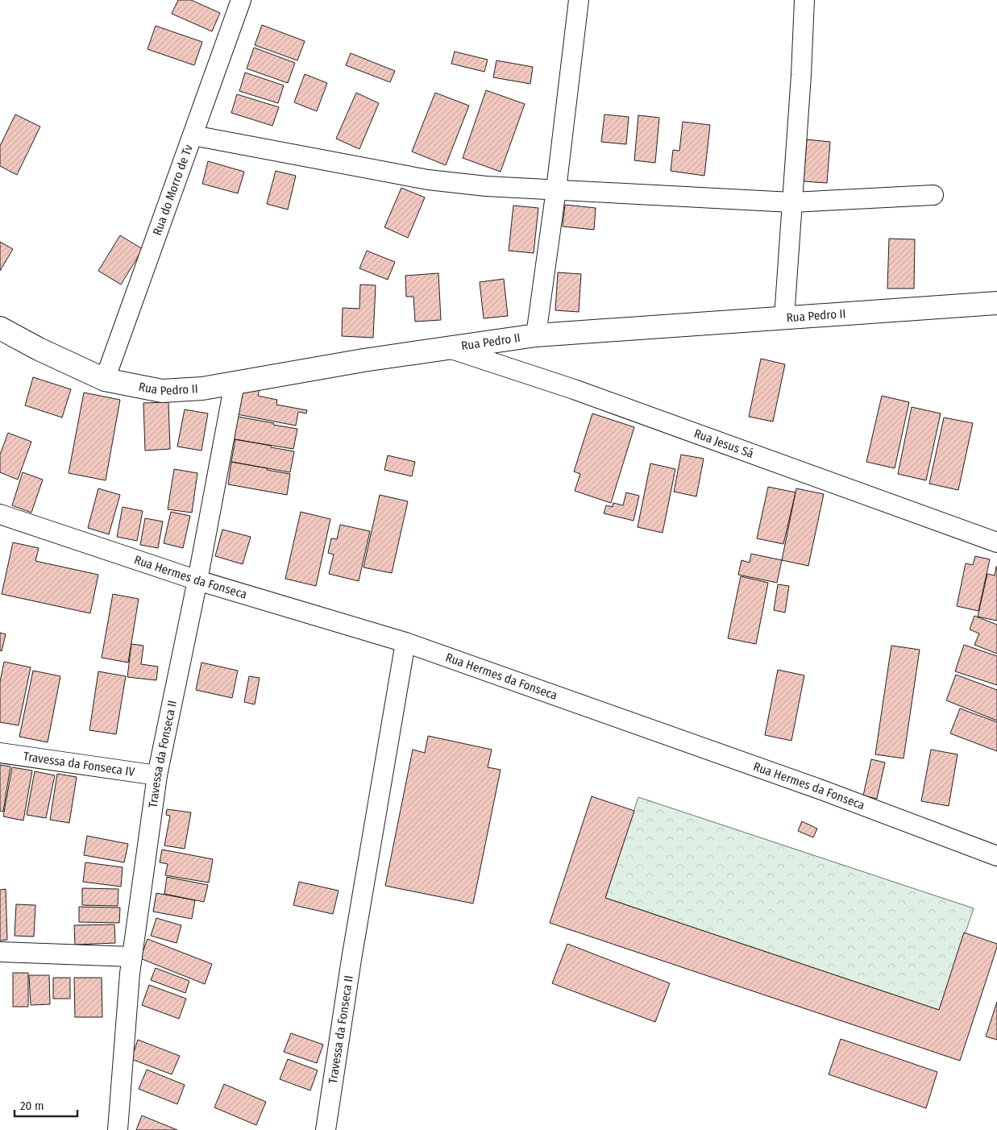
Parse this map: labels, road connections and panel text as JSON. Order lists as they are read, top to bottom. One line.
{"streets":{"street":["Rua do Morro de Tv","Rua Pedro II","Rua Jesus Sá","Rua Hermes da Fonseca","Travessa da Fonseca II","Travessa da Fonseca IV"]},"crossings":[["Rua do Morro de Tv","Rua Pedro II"],["Rua Pedro II","Rua Jesus Sá"],["Rua Pedro II","Travessa da Fonseca II"],["Rua Hermes da Fonseca","Travessa da Fonseca II"],["Travessa da Fonseca II","Travessa da Fonseca IV"]],"scale_bar":"20 m"}
